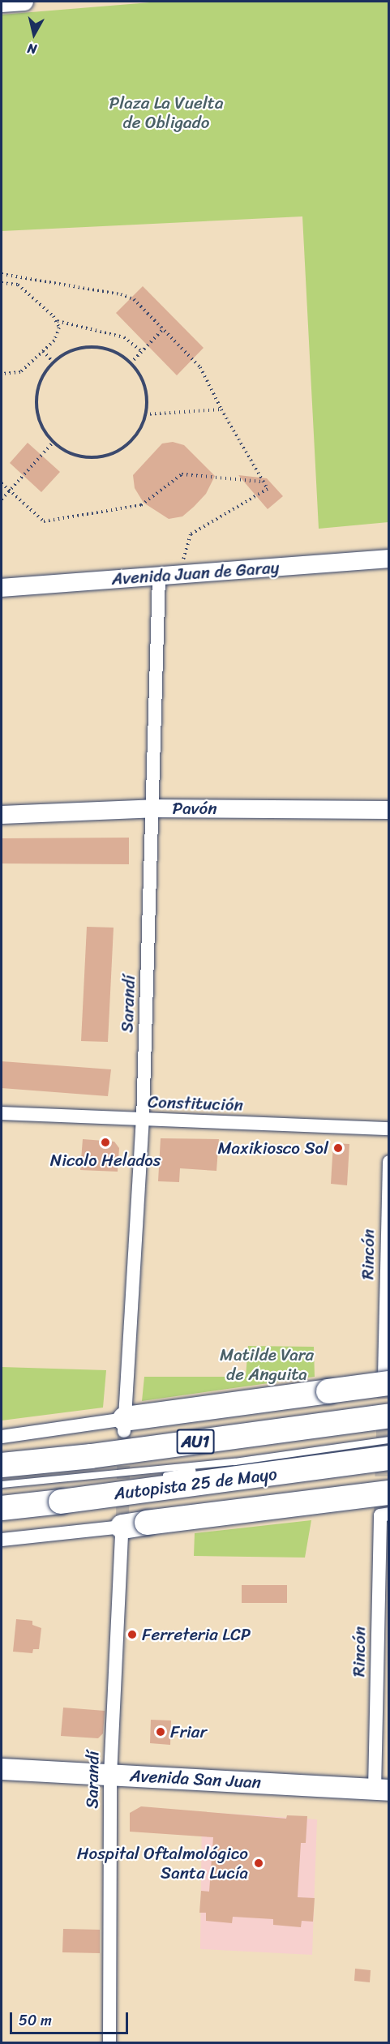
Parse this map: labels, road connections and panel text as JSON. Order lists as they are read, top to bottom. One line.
{"streets":{"highway":["AU1","Autopista 25 de Mayo"],"main road":["Avenida Juan de Garay","Pavón","Avenida San Juan"],"street":["Sarandí","Constitución","Rincón"]},"crossings":[["Avenida Juan de Garay","Sarandí"],["Pavón","Sarandí"],["Sarandí","Constitución"],["Sarandí","Avenida San Juan"],["Rincón","Avenida San Juan"]],"parks":["Plaza La Vuelta de Obligado","Matilde Vara de Anguita"],"places":["Nicolo Helados","Maxikiosco Sol","Ferreteria LCP","Friar","Hospital Oftalmológico Santa Lucía"],"scale_bar":"50 m","north":"bottom"}
